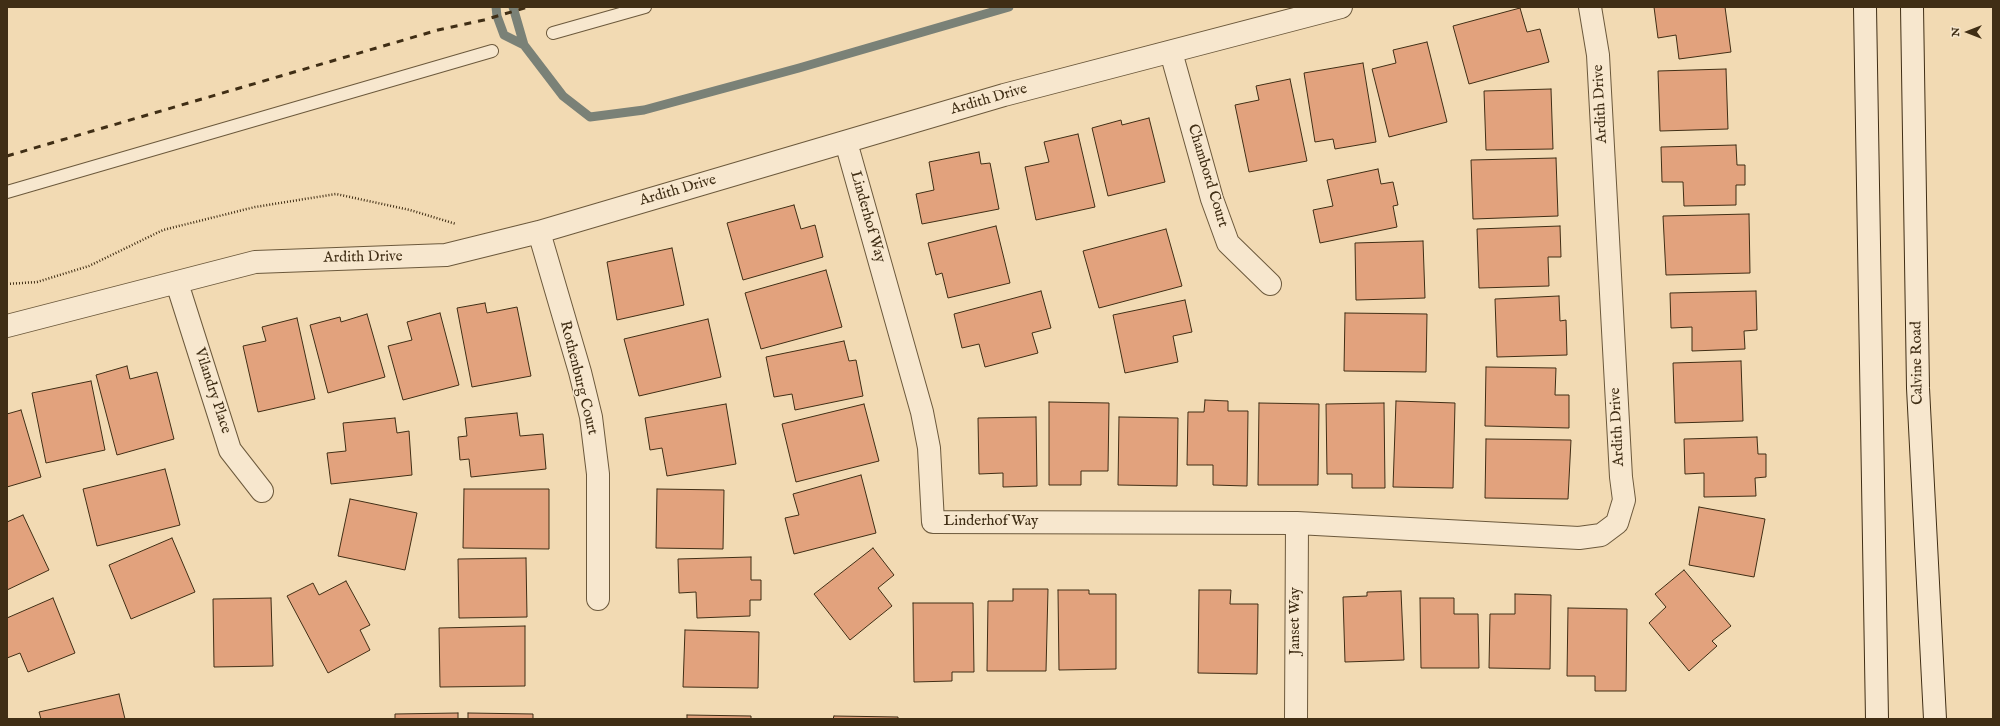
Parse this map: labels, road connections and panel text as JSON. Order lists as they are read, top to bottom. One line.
{"streets":{"street":["Ardith Drive","Chambord Court","Linderhof Way","Calvine Road","Rothenburg Court","Vilandry Place","Janset Way"]},"crossings":[["Ardith Drive","Chambord Court"],["Ardith Drive","Linderhof Way"],["Ardith Drive","Rothenburg Court"],["Ardith Drive","Vilandry Place"],["Ardith Drive","Janset Way"],["Linderhof Way","Janset Way"]],"north":"left"}
